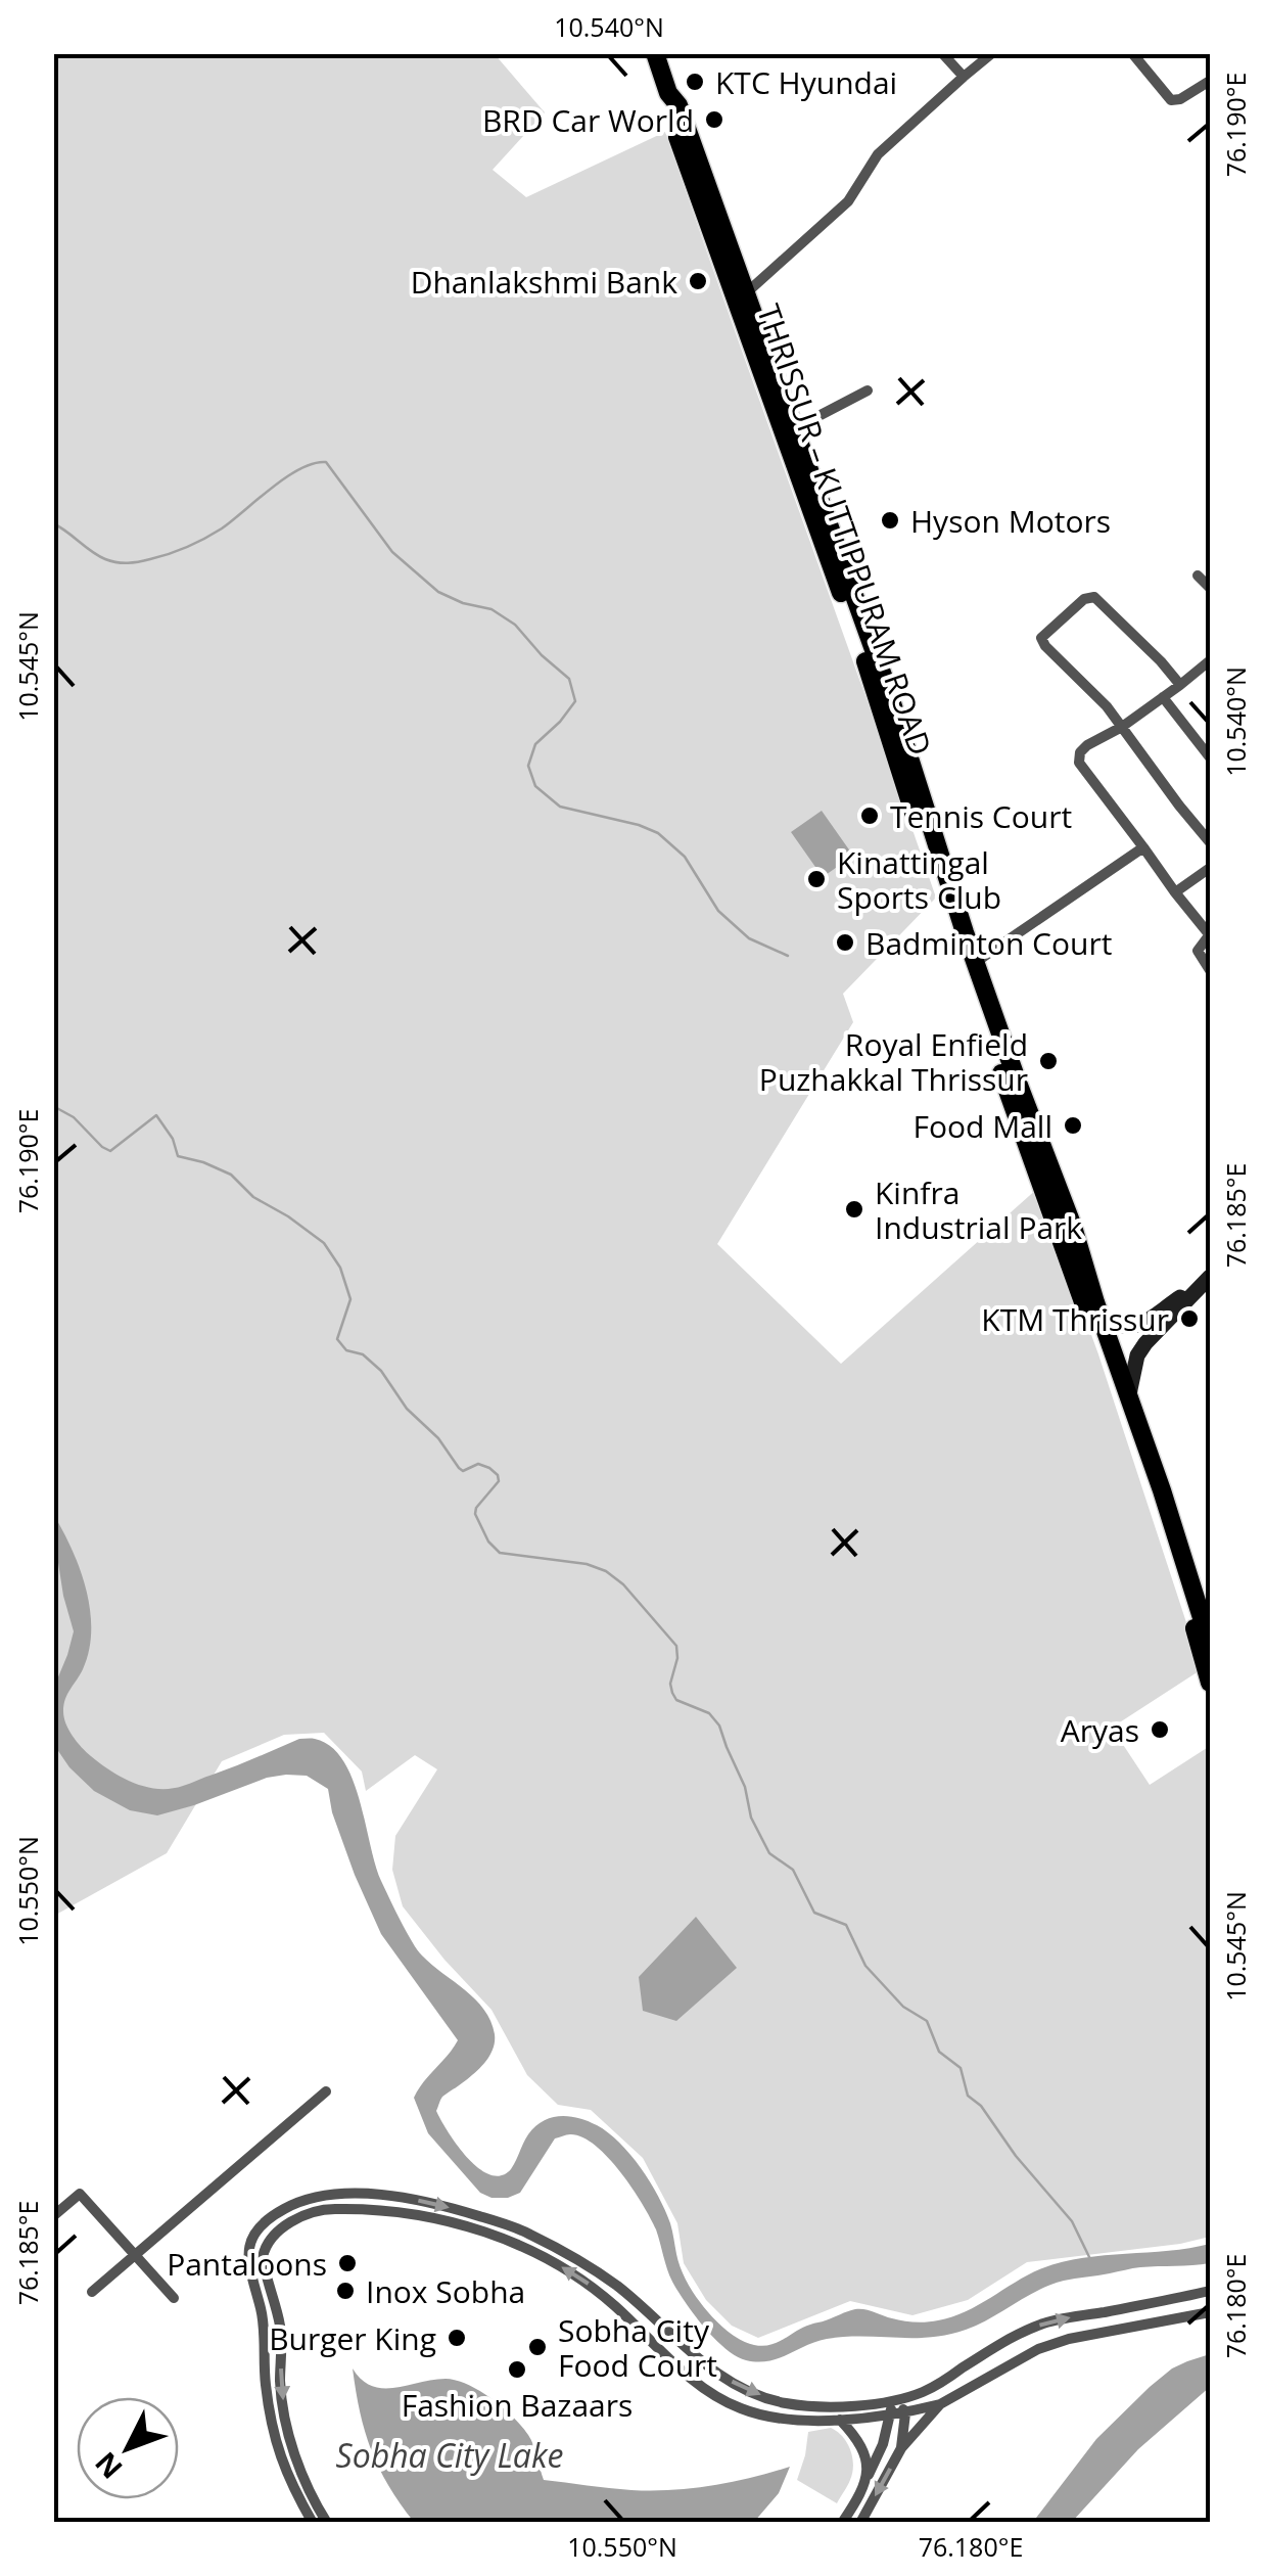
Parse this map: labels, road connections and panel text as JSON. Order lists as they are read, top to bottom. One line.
{"streets":{"main road":["THRISSUR – KUTTIPPURAM ROAD"]},"water":["Sobha City Lake"],"places":["KTC Hyundai","BRD Car World","Dhanlakshmi Bank","Hyson Motors","Tennis Court","Kinattingal Sports Club","Badminton Court","Royal Enfield Puzhakkal Thrissur","Food Mall","Kinfra Industrial Park","KTM Thrissur","Aryas","Pantaloons","Inox Sobha","Burger King","Sobha City Food Court","Fashion Bazaars"],"north":"bottom left","coordinates":["10.540°N","76.190°E","10.545°N","76.185°E","10.550°N","76.180°E"]}
